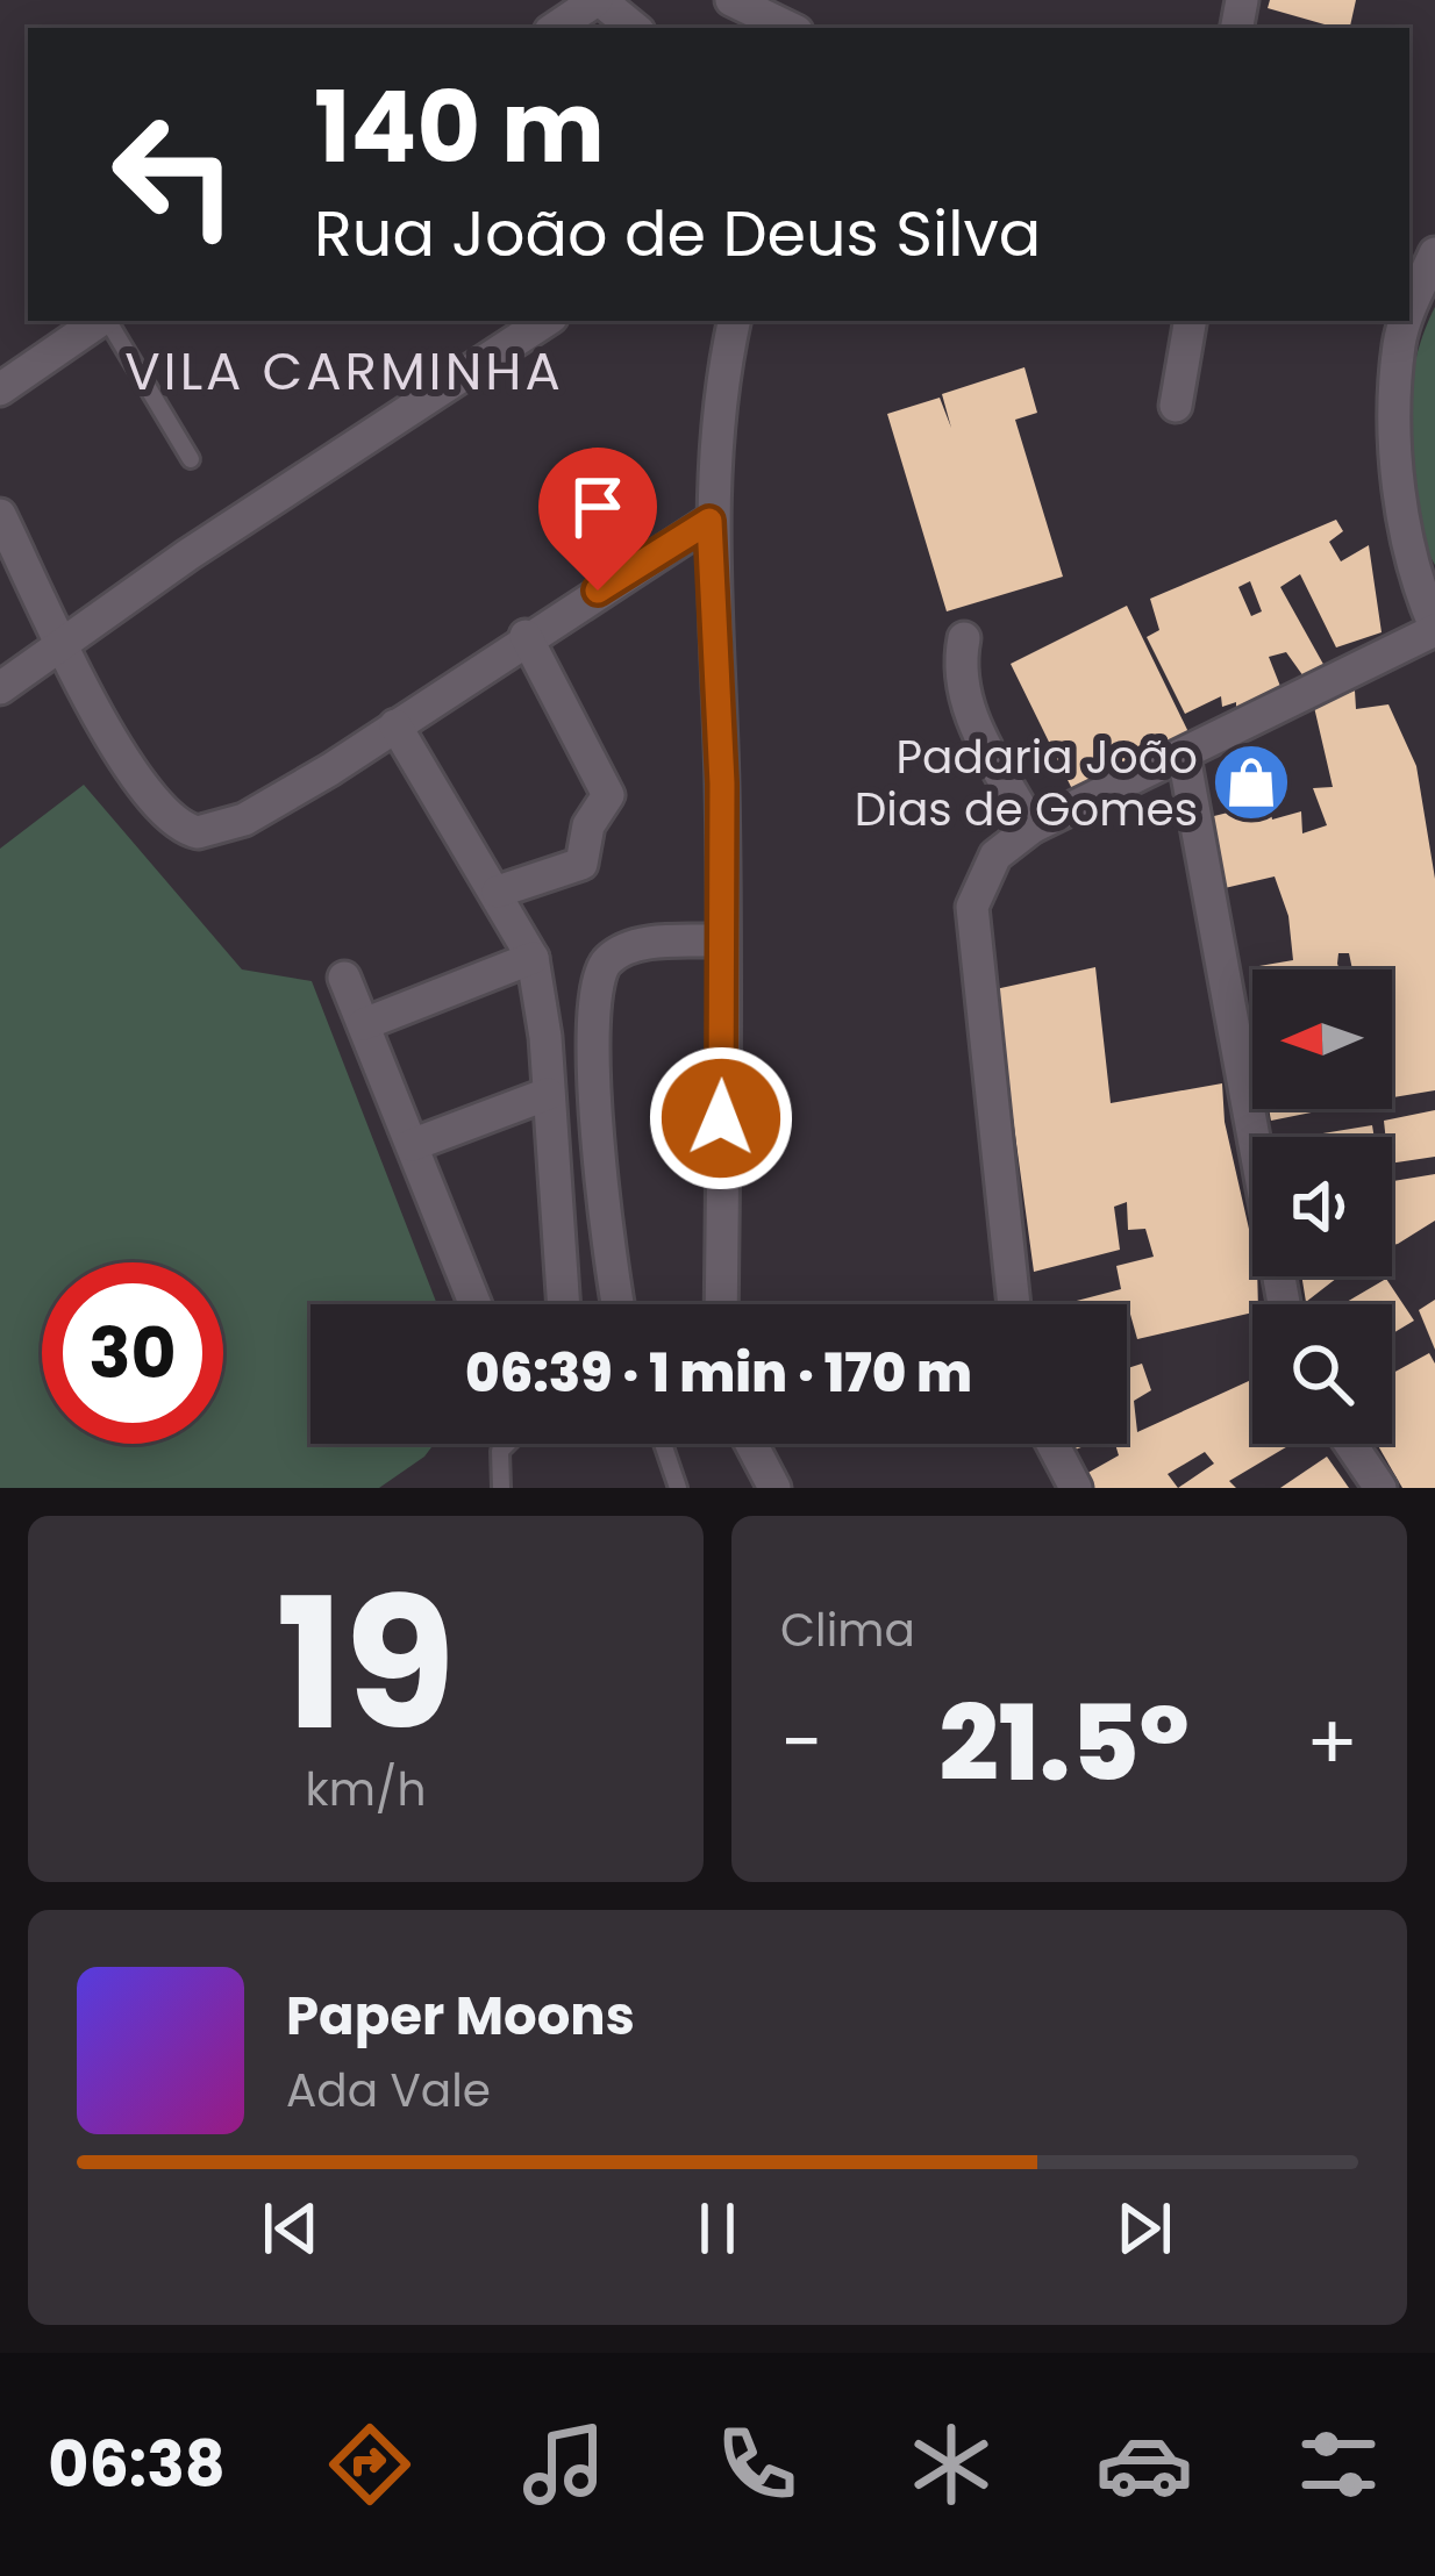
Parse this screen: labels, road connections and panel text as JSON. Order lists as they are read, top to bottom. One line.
{"districts":["VILA CARMINHA"],"places":{"shop":["Padaria João Dias de Gomes"]},"north":"left","page":{"turn":["140 m","Rua João de Deus Silva"],"limit":"30","trip":"06:39 · 1 min · 170 m","tile":[["19","km/h"],"Clima"],"heat":["−","21.5°","+"],"song":["Paper Moons","Ada Vale"],"tabs":"06:38"}}
